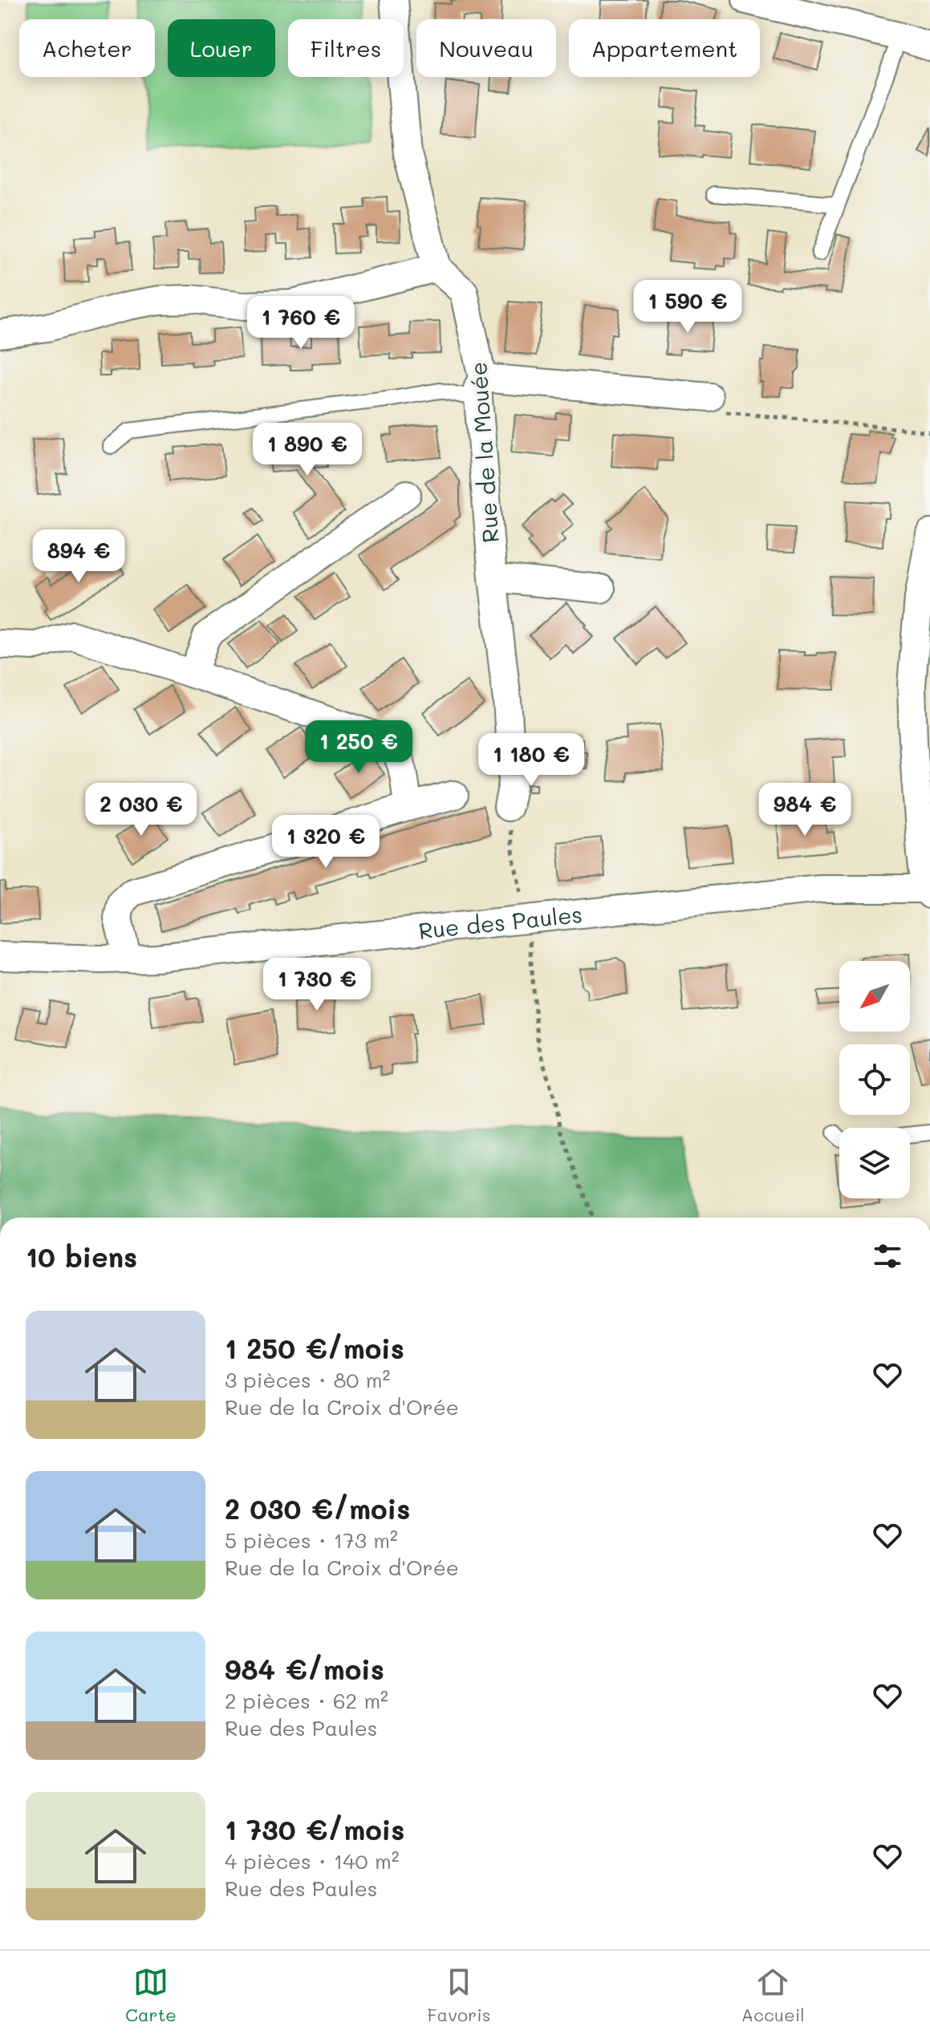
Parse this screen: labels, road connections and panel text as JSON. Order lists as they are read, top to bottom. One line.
{"streets":{"street":["Rue de la Mouée","Rue des Paules"]},"north":"bottom left","page":{"chip":["Acheter","Louer","Filtres","Nouveau","Appartement"],"price":["1 590 €","1 760 €","1 890 €","894 €","1 250 €","1 180 €","2 030 €","984 €","1 320 €","1 730 €"],"heading":"10 biens","list":[{"name":"1 250 €/mois","note":"3 pièces · 80 m² · Rue de la Croix d'Orée"},{"name":"2 030 €/mois","note":"5 pièces · 173 m² · Rue de la Croix d'Orée"},{"name":"984 €/mois","note":"2 pièces · 62 m² · Rue des Paules"},{"name":"1 730 €/mois","note":"4 pièces · 140 m² · Rue des Paules"}],"tabs":["Carte","Favoris","Accueil"]}}
